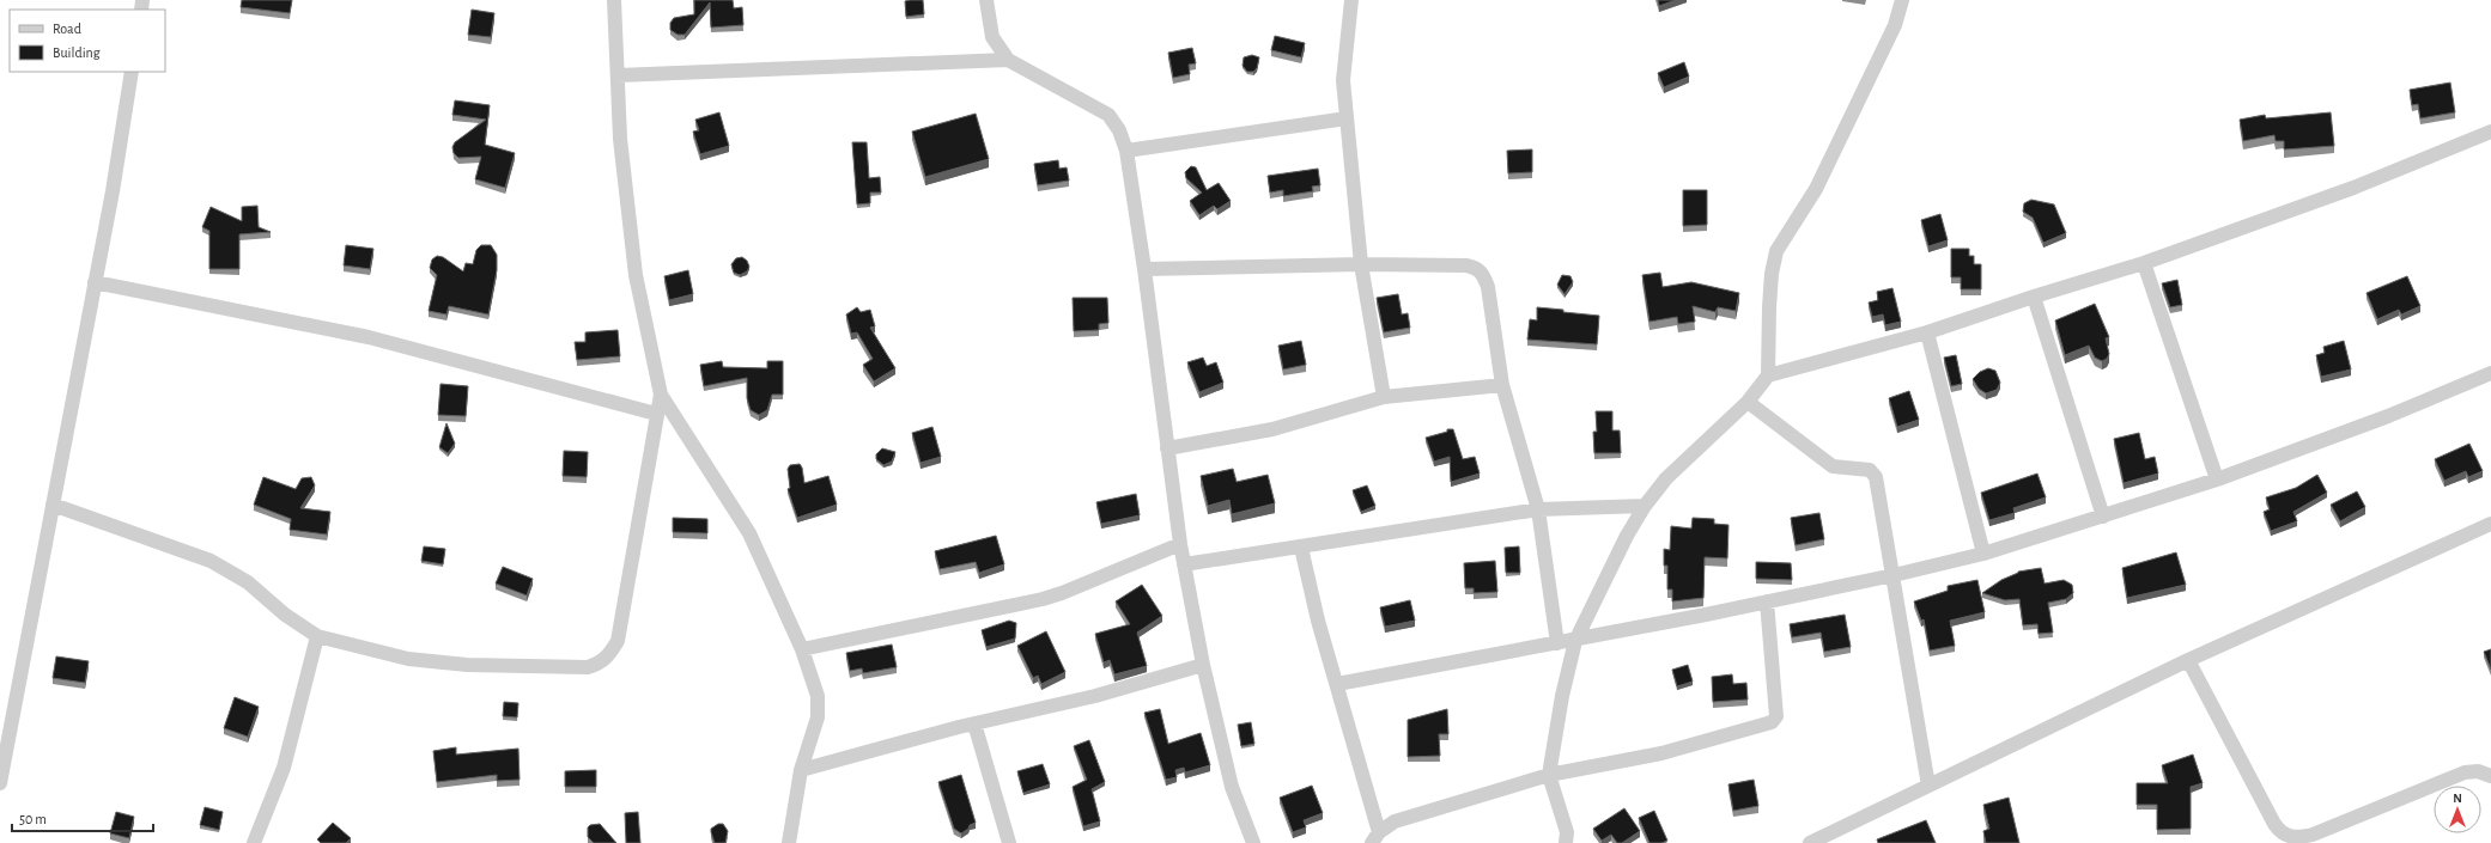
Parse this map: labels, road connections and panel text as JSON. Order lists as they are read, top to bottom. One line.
{"legend":["Road","Building"],"scale_bar":"50 m","north":"top"}
